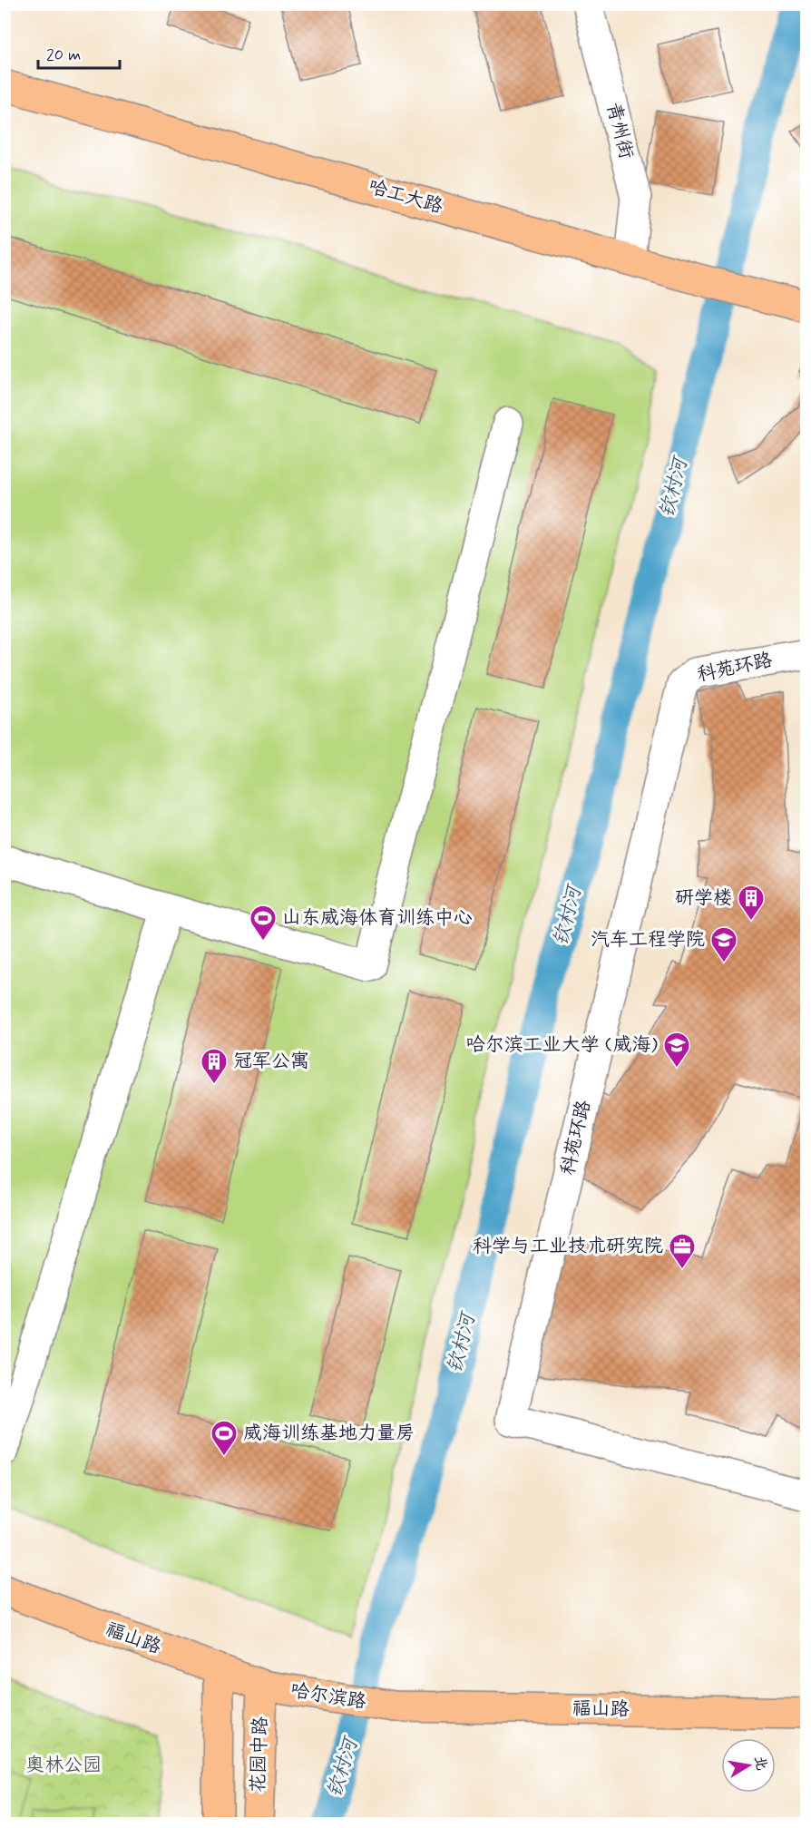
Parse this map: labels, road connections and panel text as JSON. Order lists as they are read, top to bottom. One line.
{"streets":{"main road":["哈工大路","福山路","哈尔滨路","花园中路"],"street":["青州街","科苑环路"]},"crossings":[["青州街","哈工大路"],["福山路","哈尔滨路"],["福山路","花园中路"],["哈尔滨路","花园中路"]],"water":["钦村河"],"parks":["奥林公园"],"places":{"building":["研学楼","冠军公寓"],"sports":["山东威海体育训练中心","威海训练基地力量房"],"school or university":["汽车工程学院","哈尔滨工业大学 (威海)"],"office":["科学与工业技术研究院"]},"scale_bar":"20 m","north":"right"}
